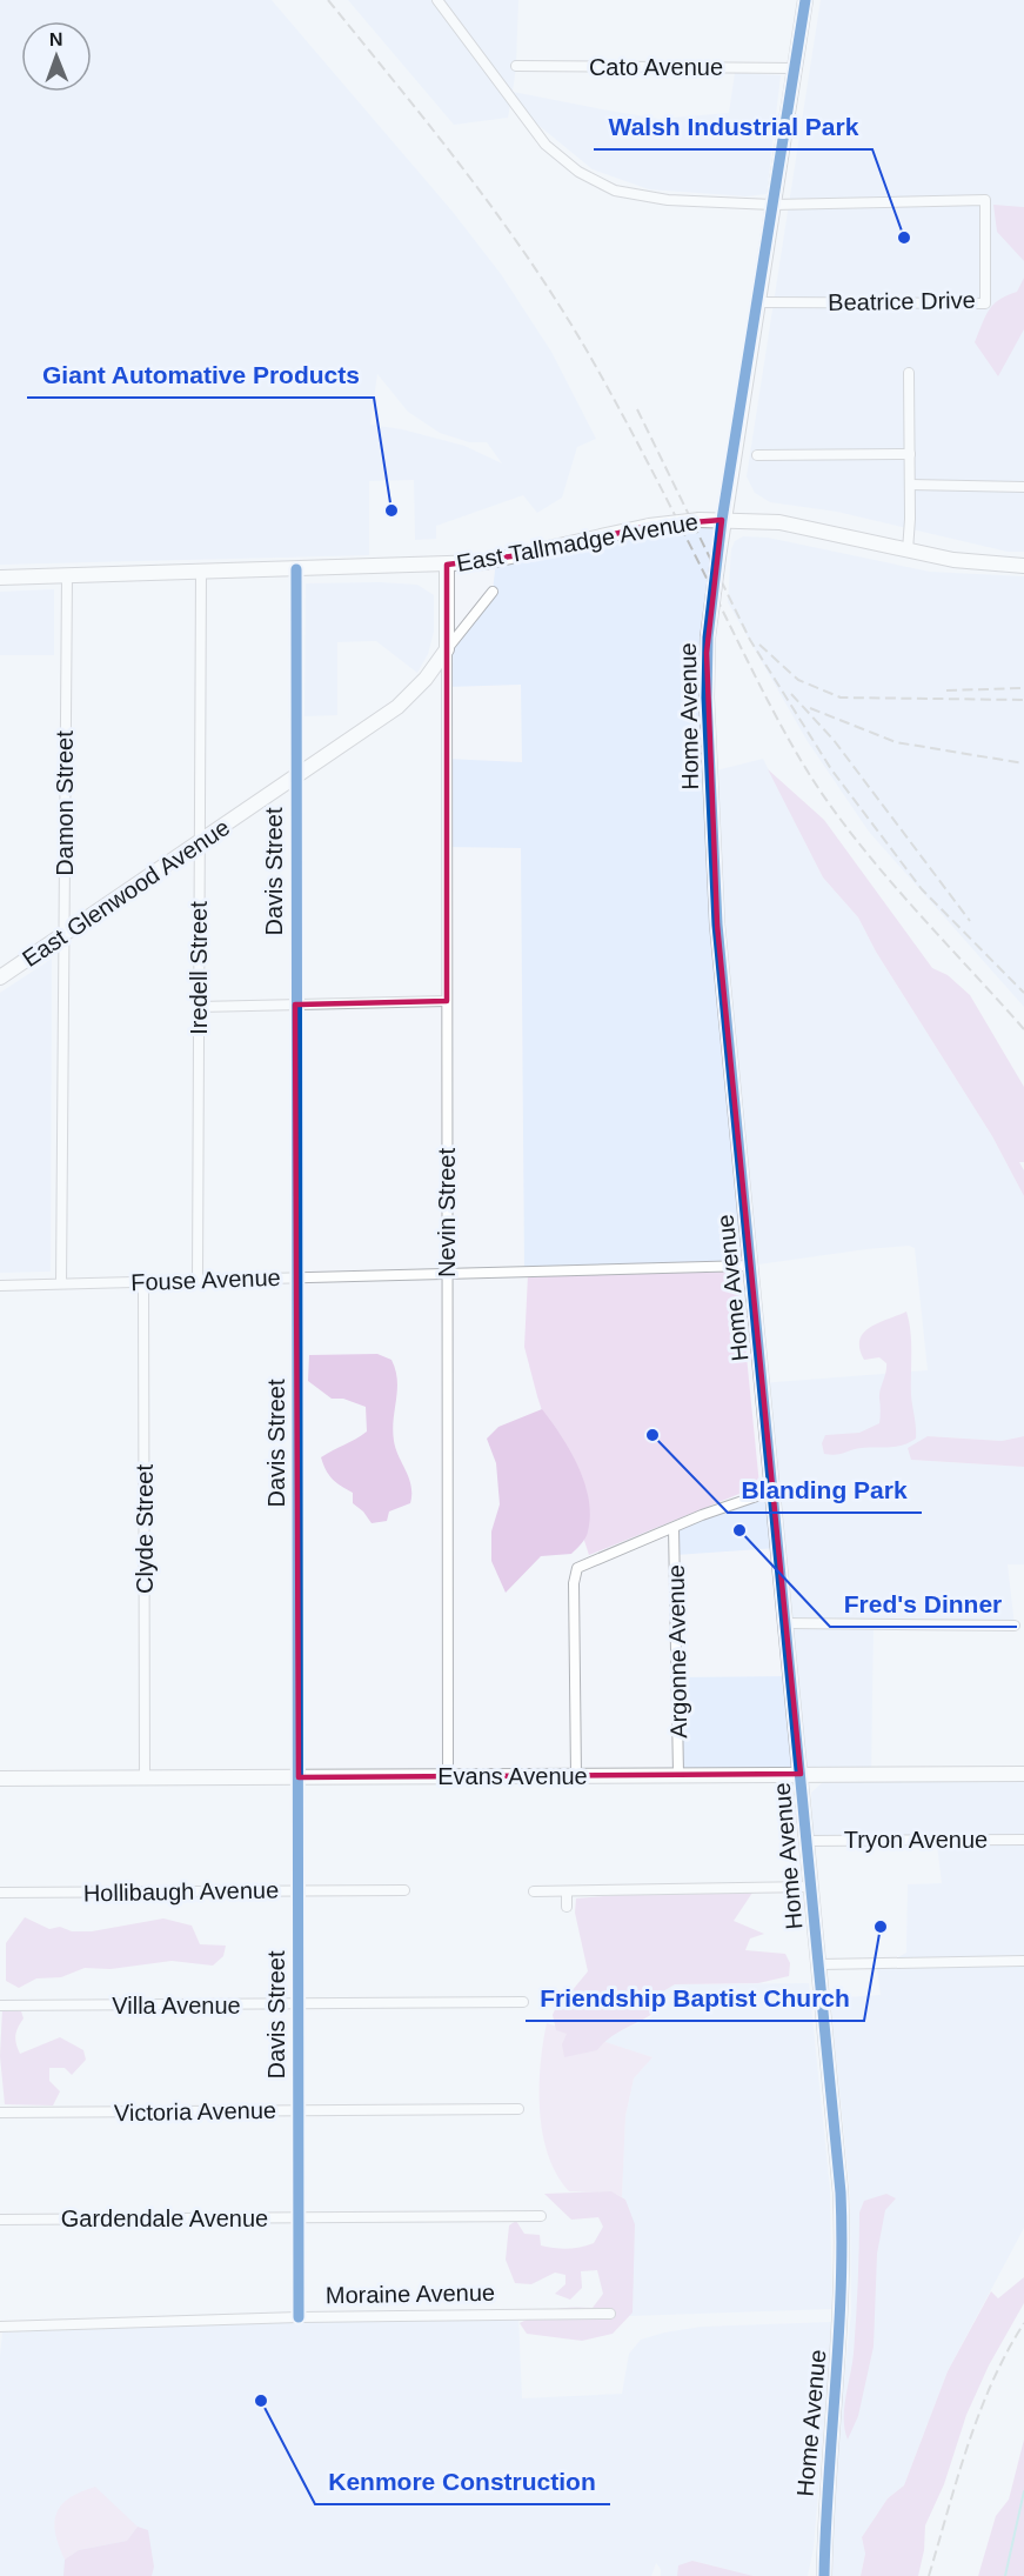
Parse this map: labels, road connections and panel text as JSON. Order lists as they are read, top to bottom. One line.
{"streets":{"street":["Cato Avenue","Beatrice Drive","East Tallmadge Avenue","Home Avenue","Damon Street","Davis Street","East Glenwood Avenue","Iredell Street","Nevin Street","Fouse Avenue","Clyde Street","Argonne Avenue","Evans Avenue","Tryon Avenue","Hollibaugh Avenue","Villa Avenue","Victoria Avenue","Gardendale Avenue","Moraine Avenue"]},"crossings":[["Cato Avenue","Home Avenue"],["Beatrice Drive","Home Avenue"],["East Tallmadge Avenue","Home Avenue"],["East Tallmadge Avenue","Damon Street"],["East Tallmadge Avenue","Davis Street"],["East Tallmadge Avenue","Iredell Street"],["Home Avenue","Fouse Avenue"],["Home Avenue","Evans Avenue"],["Home Avenue","Tryon Avenue"],["Damon Street","East Glenwood Avenue"],["Damon Street","Fouse Avenue"],["Davis Street","East Glenwood Avenue"],["Davis Street","Fouse Avenue"],["Davis Street","Evans Avenue"],["Davis Street","Hollibaugh Avenue"],["Davis Street","Villa Avenue"],["Davis Street","Victoria Avenue"],["Davis Street","Gardendale Avenue"],["Davis Street","Moraine Avenue"],["East Glenwood Avenue","Iredell Street"],["East Glenwood Avenue","Nevin Street"],["Iredell Street","Fouse Avenue"],["Nevin Street","Fouse Avenue"],["Nevin Street","Evans Avenue"],["Fouse Avenue","Clyde Street"],["Clyde Street","Evans Avenue"],["Argonne Avenue","Evans Avenue"]],"places":["Walsh Industrial Park","Giant Automative Products","Blanding Park","Fred's Dinner","Friendship Baptist Church","Kenmore Construction"],"north":"top"}
